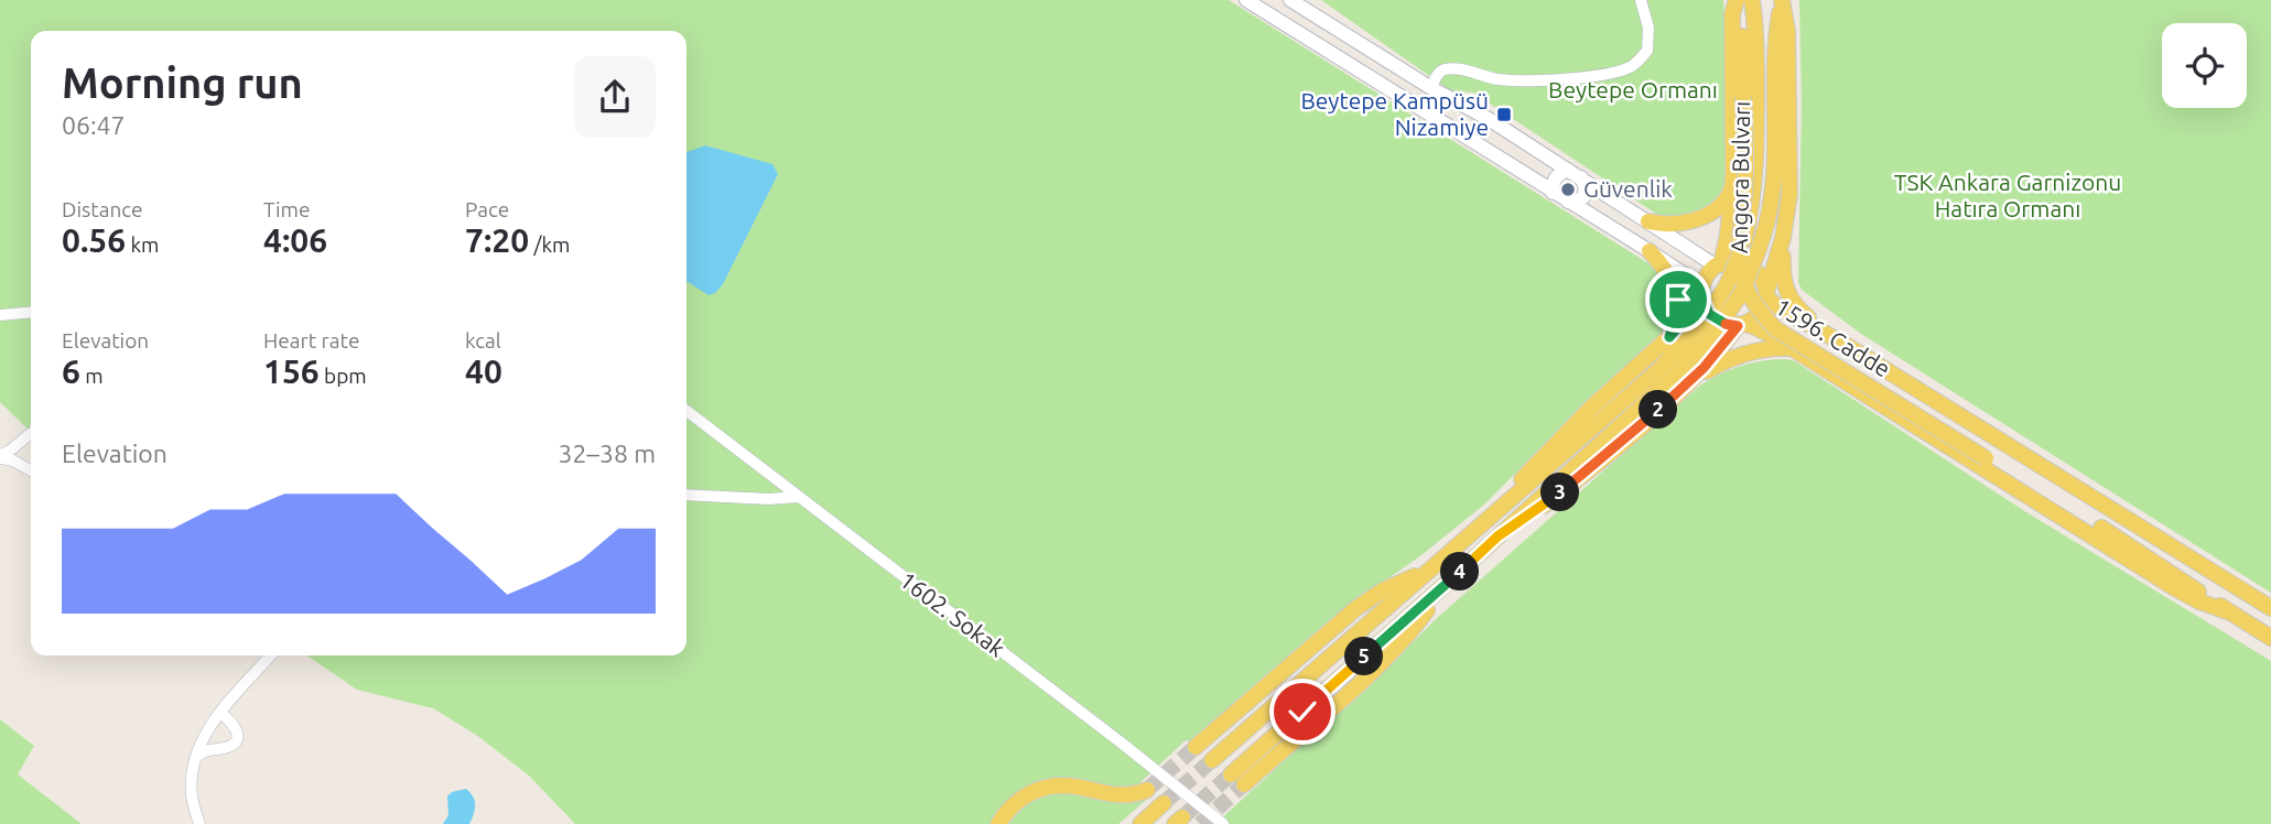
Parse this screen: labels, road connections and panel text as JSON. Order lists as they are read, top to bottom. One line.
{"streets":{"main road":["Angora Bulvarı","1596. Cadde"],"street":["1602. Sokak"]},"crossings":[["Angora Bulvarı","1596. Cadde"]],"parks":["Beytepe Ormanı","TSK Ankara Garnizonu Hatıra Ormanı"],"places":{"transit":["Beytepe Kampüsü Nizamiye"],"other":["Güvenlik"]},"page":{"heading":["Morning run","06:47"],"stats":[["Distance","0.56 km"],["Time","4:06"],["Pace","7:20 /km"],["Elevation","6 m"],["Heart rate","156 bpm"],["kcal","40"]],"pins":["2","3","4","5"],"chart":["Elevation","32–38 m"]}}
